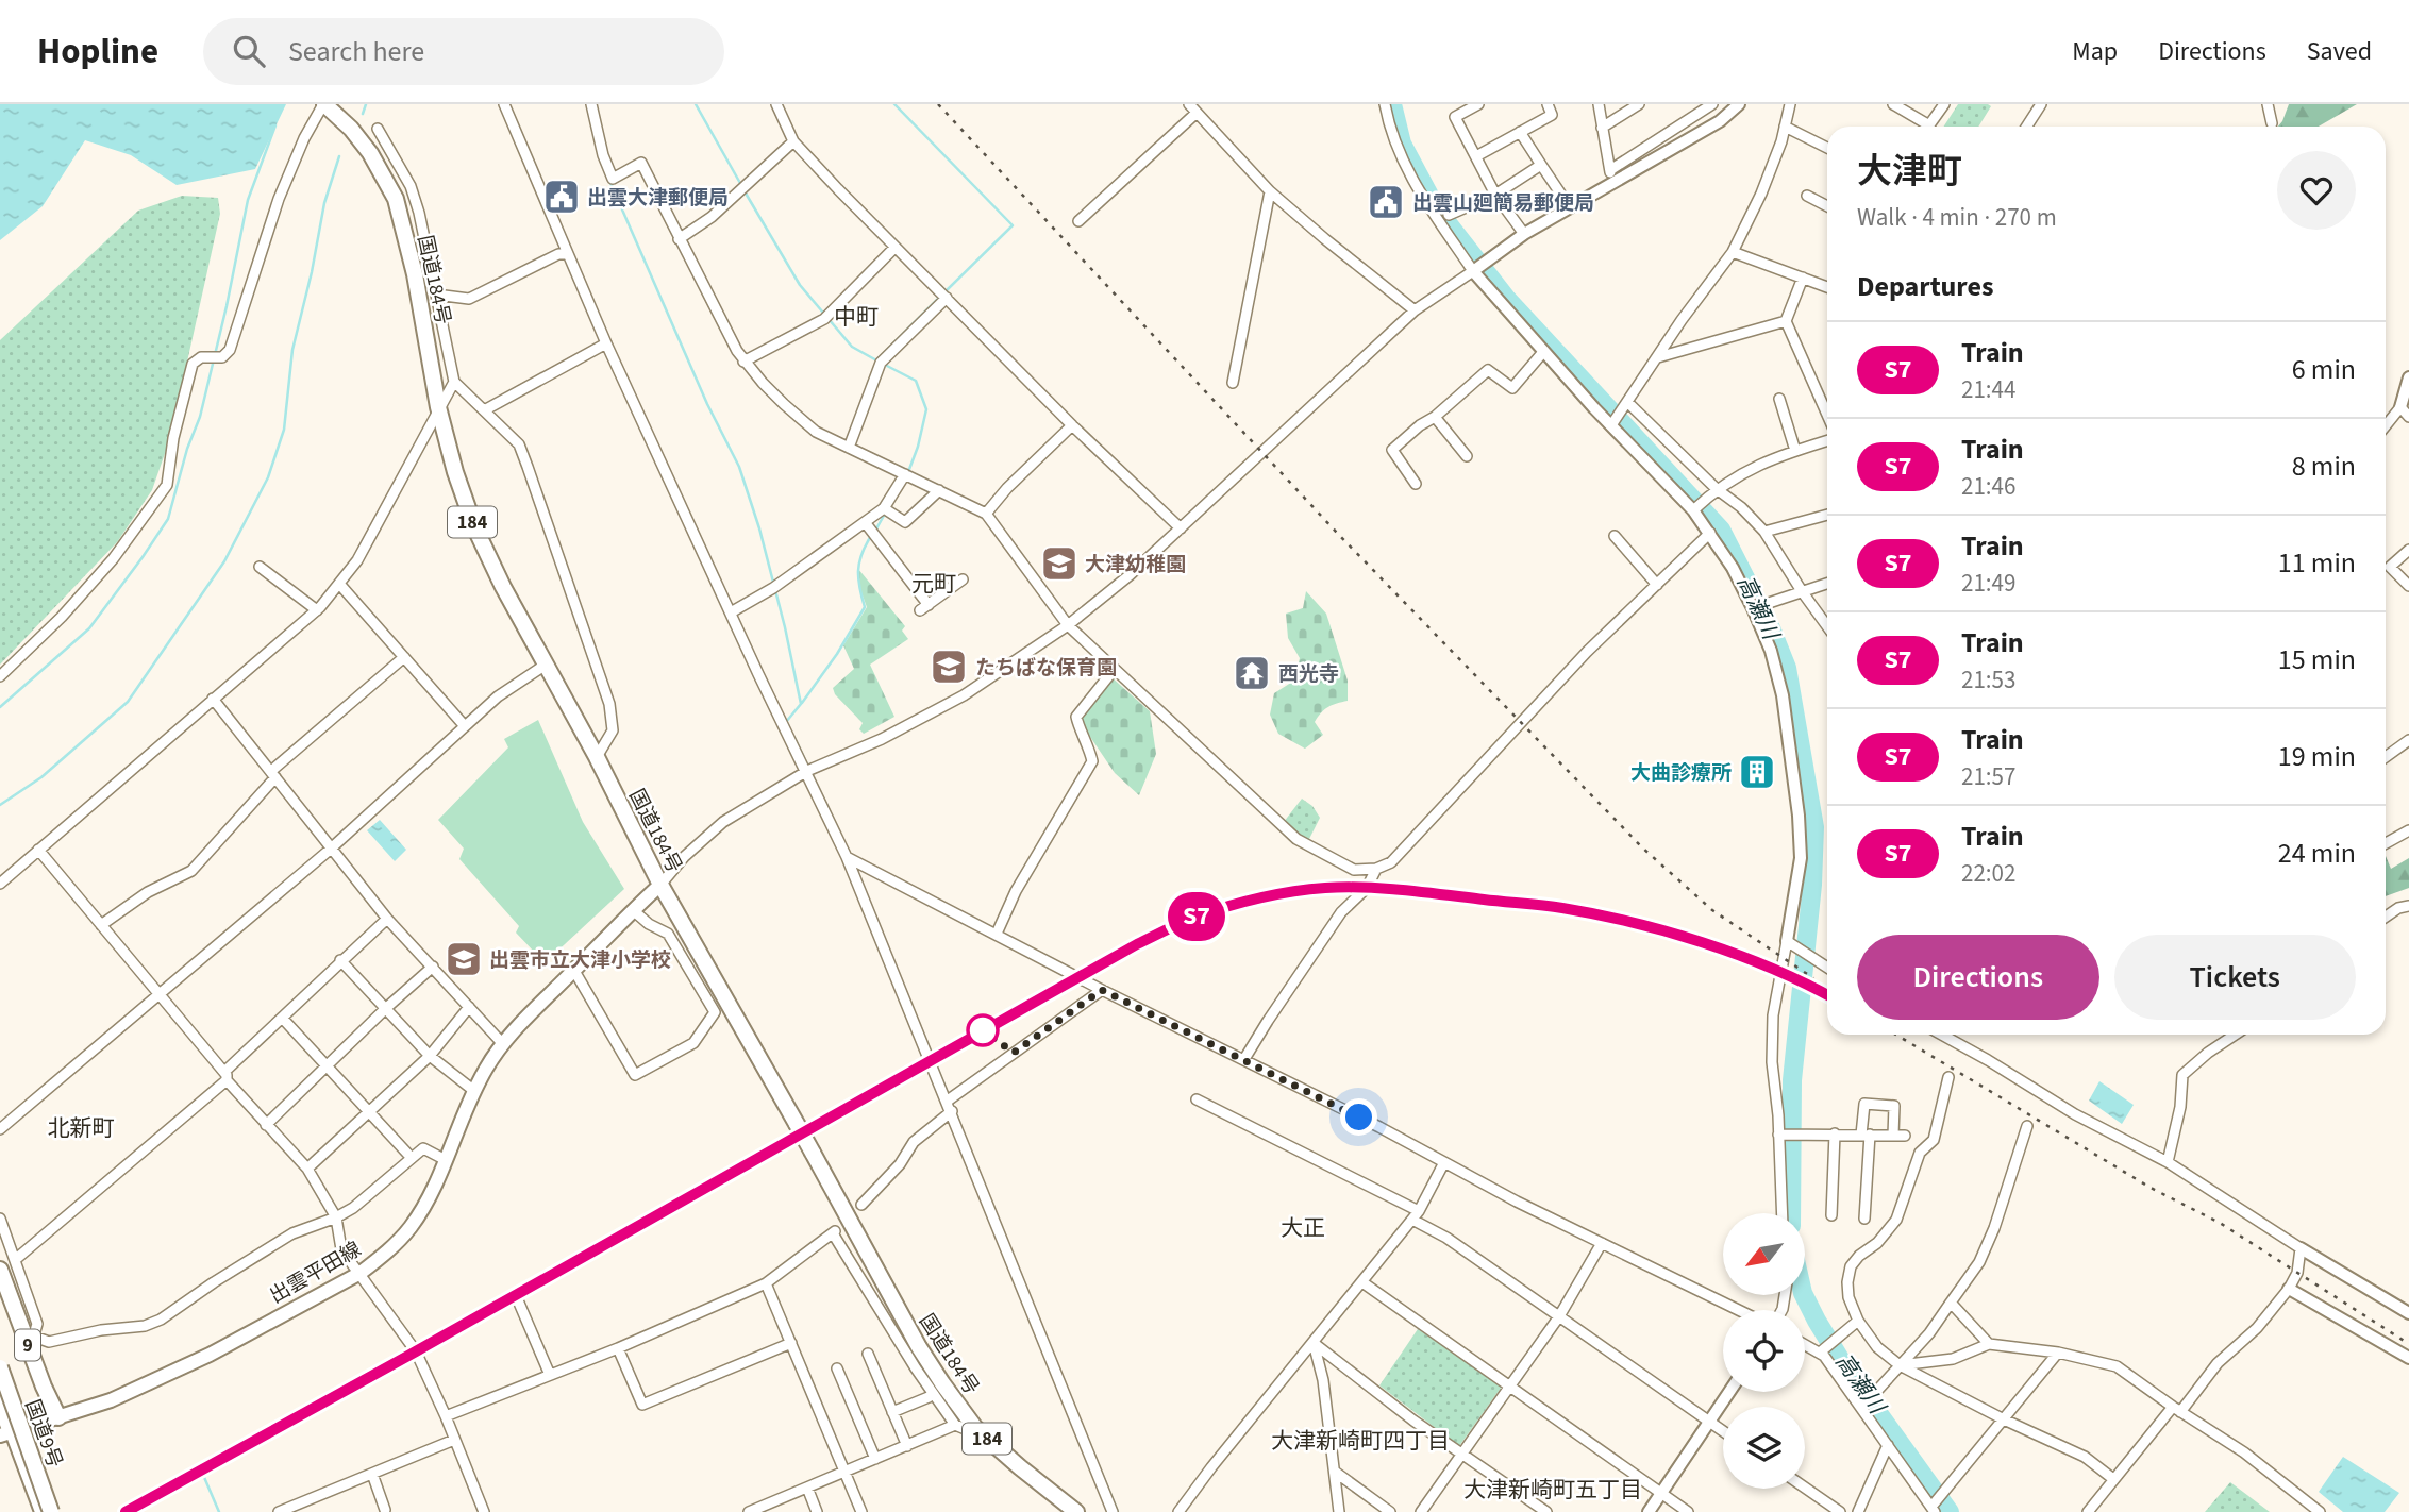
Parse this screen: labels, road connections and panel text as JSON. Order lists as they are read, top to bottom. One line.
{"streets":{"highway":["国道184号","184","9","国道9号"],"main road":["出雲平田線"]},"crossings":[["国道184号","出雲平田線"],["出雲平田線","9"]],"districts":["中町","元町","北新町","大正","大津新崎町四丁目","大津新崎町五丁目"],"water":["高瀬川"],"places":{"public building":["出雲大津郵便局","出雲山廻簡易郵便局"],"school or university":["大津幼稚園","たちばな保育園","出雲市立大津小学校"],"temple":["西光寺"],"building":["大曲診療所"]},"north":"bottom left","page":{"header":"Hopline","search":"Search here","nav":["Map","Directions","Saved"],"on_map":"S7","heading":[["大津町","Walk · 4 min · 270 m"],"Departures"],"list":[{"mark":"S7","name":"Train","note":"21:44","value":"6 min"},{"mark":"S7","name":"Train","note":"21:46","value":"8 min"},{"mark":"S7","name":"Train","note":"21:49","value":"11 min"},{"mark":"S7","name":"Train","note":"21:53","value":"15 min"},{"mark":"S7","name":"Train","note":"21:57","value":"19 min"},{"mark":"S7","name":"Train","note":"22:02","value":"24 min"}],"buttons":["Directions","Tickets"]}}
